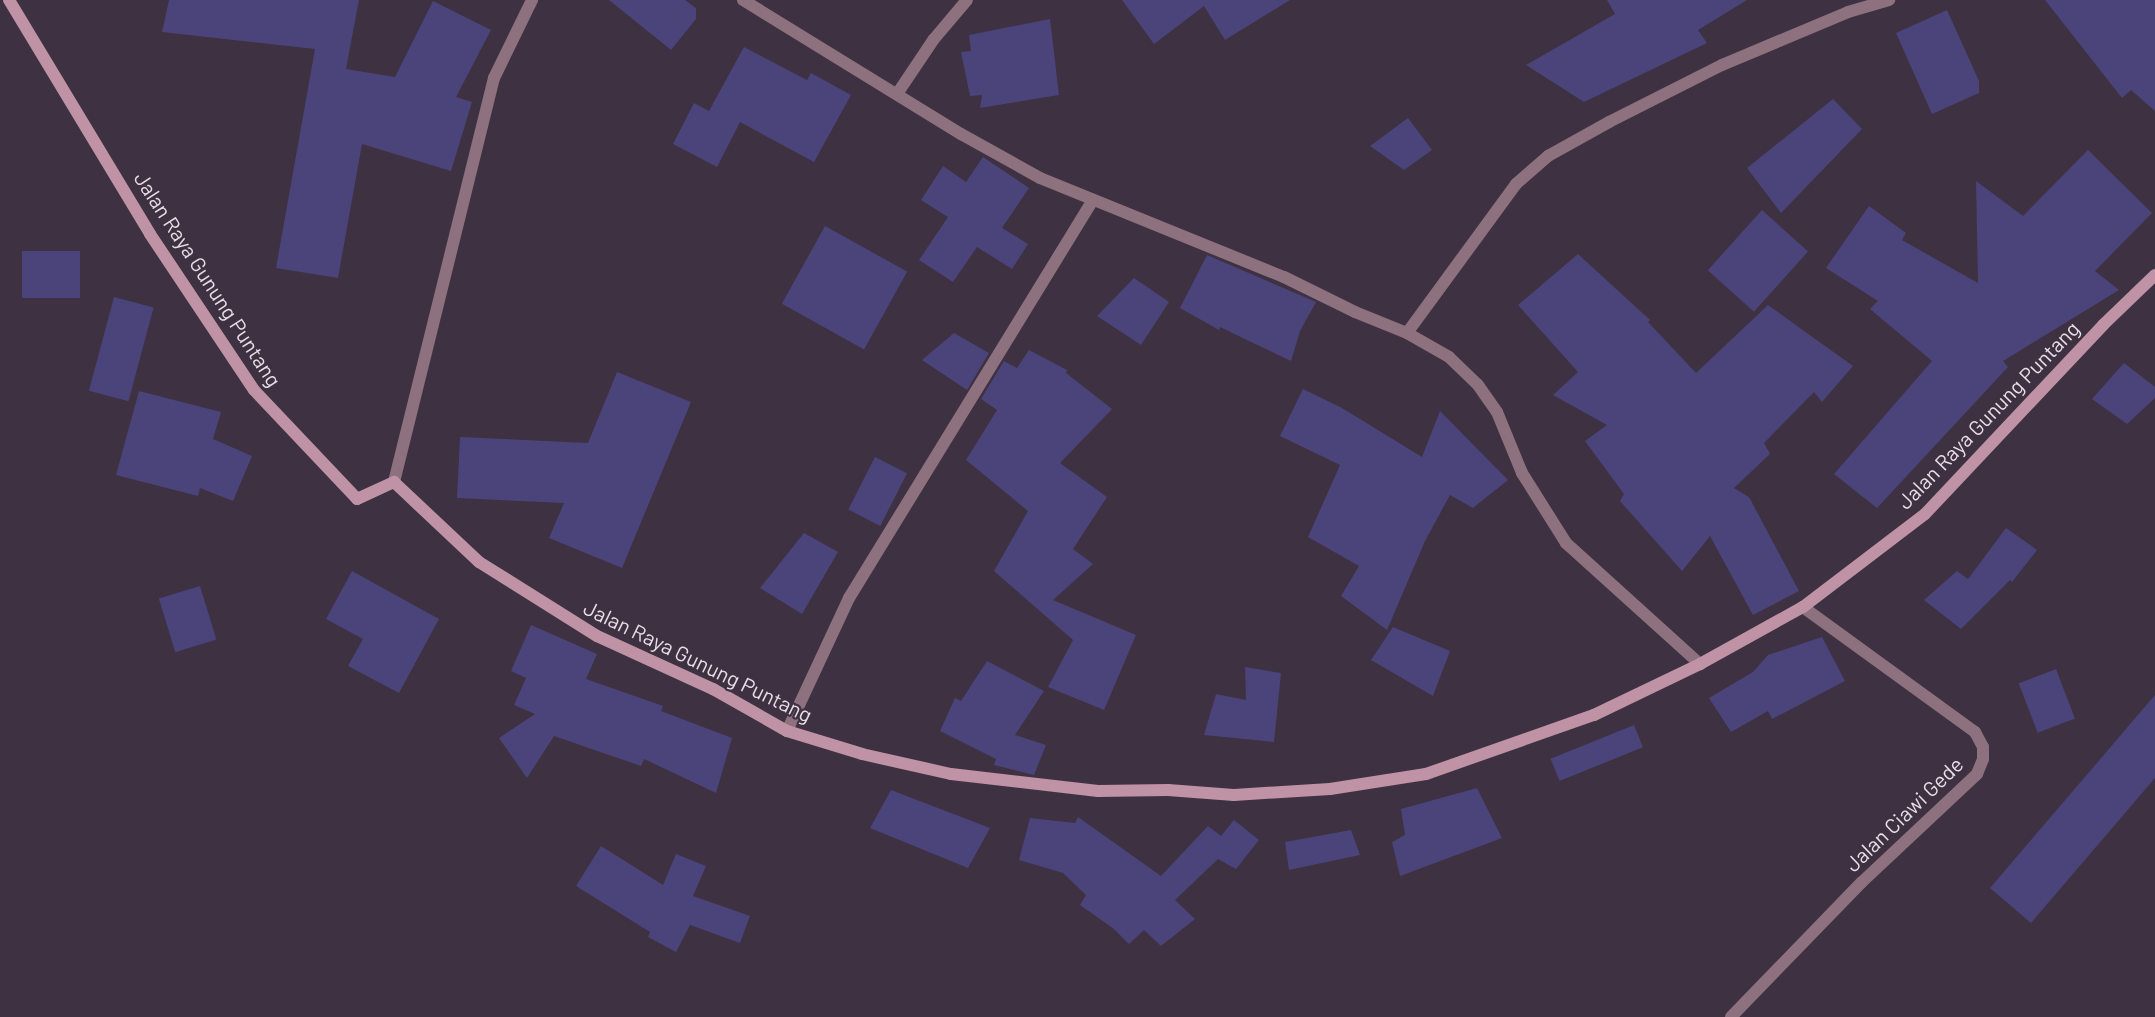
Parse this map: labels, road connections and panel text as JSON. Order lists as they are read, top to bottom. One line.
{"streets":{"street":["Jalan Raya Gunung Puntang","Jalan Ciawi Gede"]},"crossings":[["Jalan Raya Gunung Puntang","Jalan Ciawi Gede"]]}
